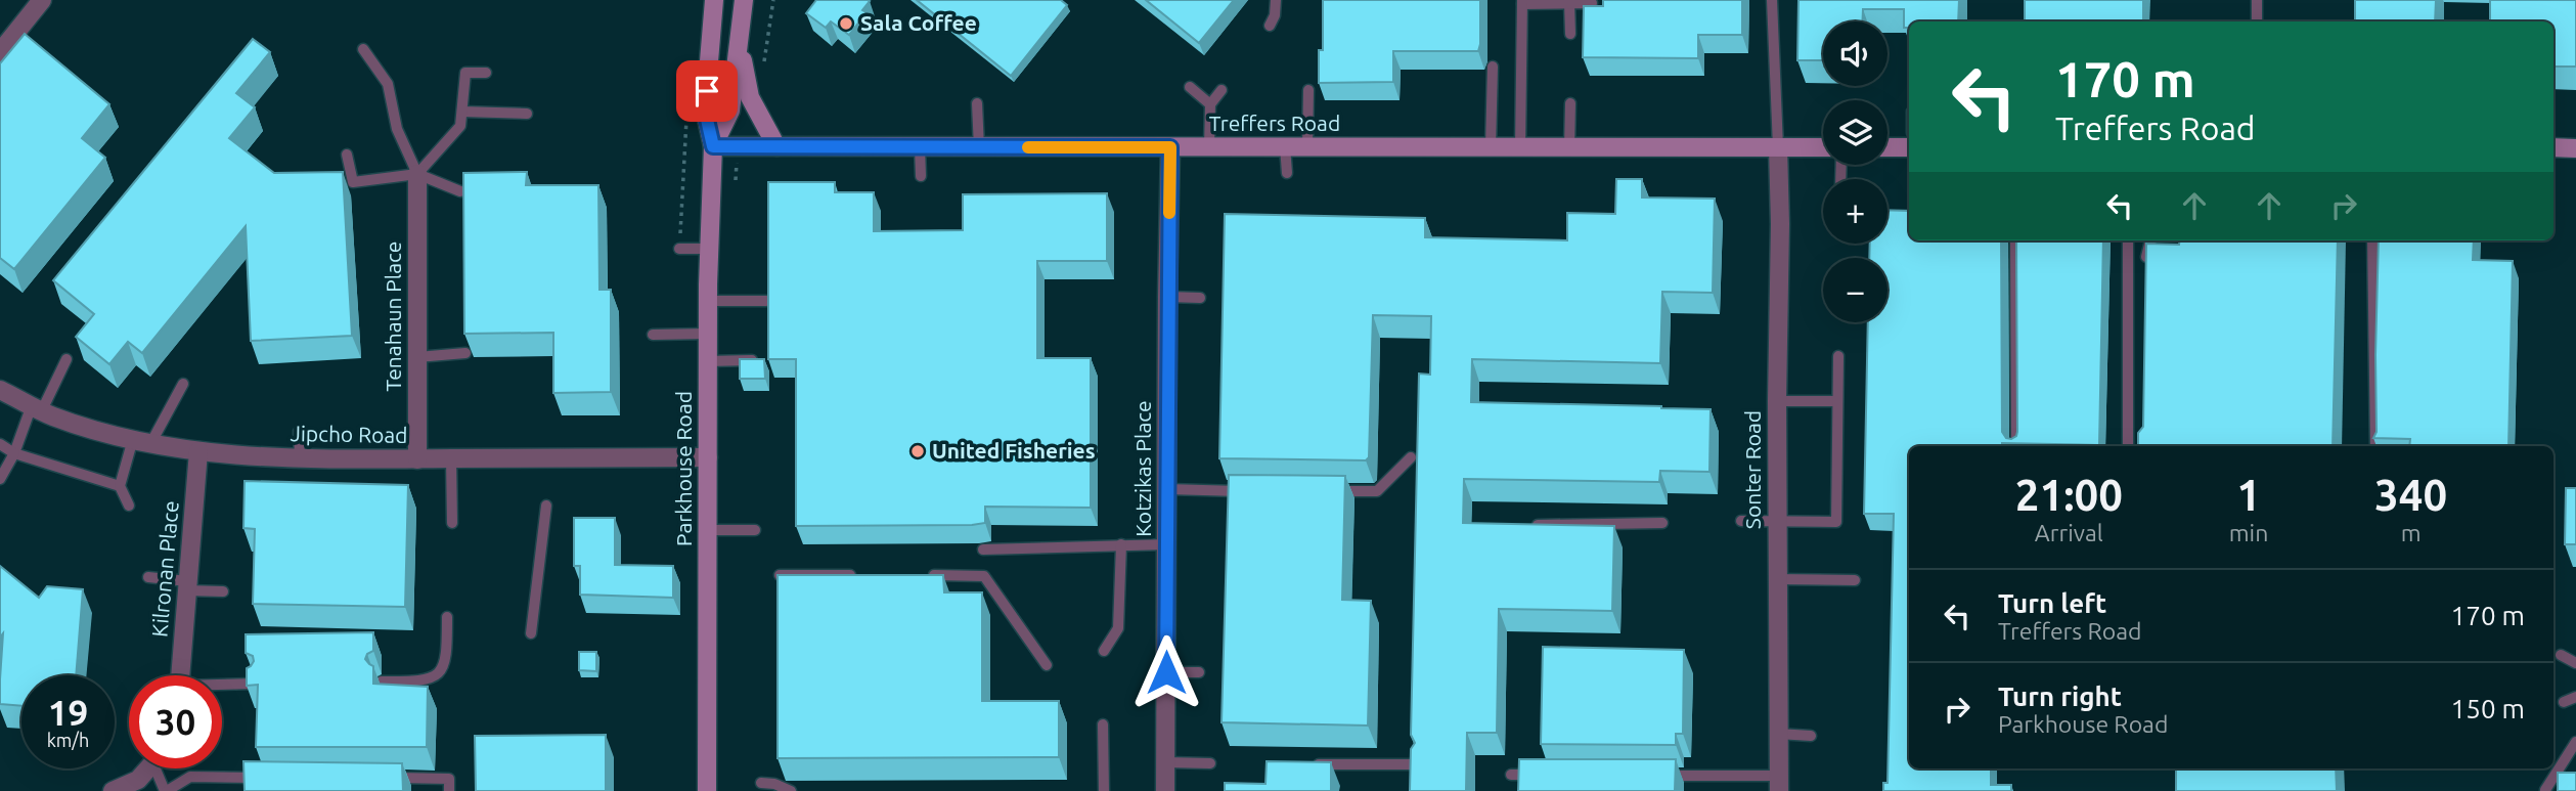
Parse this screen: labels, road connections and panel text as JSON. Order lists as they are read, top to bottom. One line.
{"streets":{"street":["Treffers Road","Tenahaun Place","Jipcho Road","Parkhouse Road","Kotzikas Place","Sonter Road","Kilronan Place"]},"crossings":[["Treffers Road","Parkhouse Road"],["Treffers Road","Kotzikas Place"],["Treffers Road","Sonter Road"],["Tenahaun Place","Jipcho Road"],["Jipcho Road","Parkhouse Road"],["Jipcho Road","Kilronan Place"]],"places":["Sala Coffee","United Fisheries"],"page":{"map_buttons":["+","−"],"turn":["170 m","Treffers Road"],"eta":["21:00","Arrival","1","min","340","m"],"list":[{"name":"Turn left","note":"Treffers Road","value":"170 m"},{"name":"Turn right","note":"Parkhouse Road","value":"150 m"}],"speed":"19 km/h","limit":"30"}}
